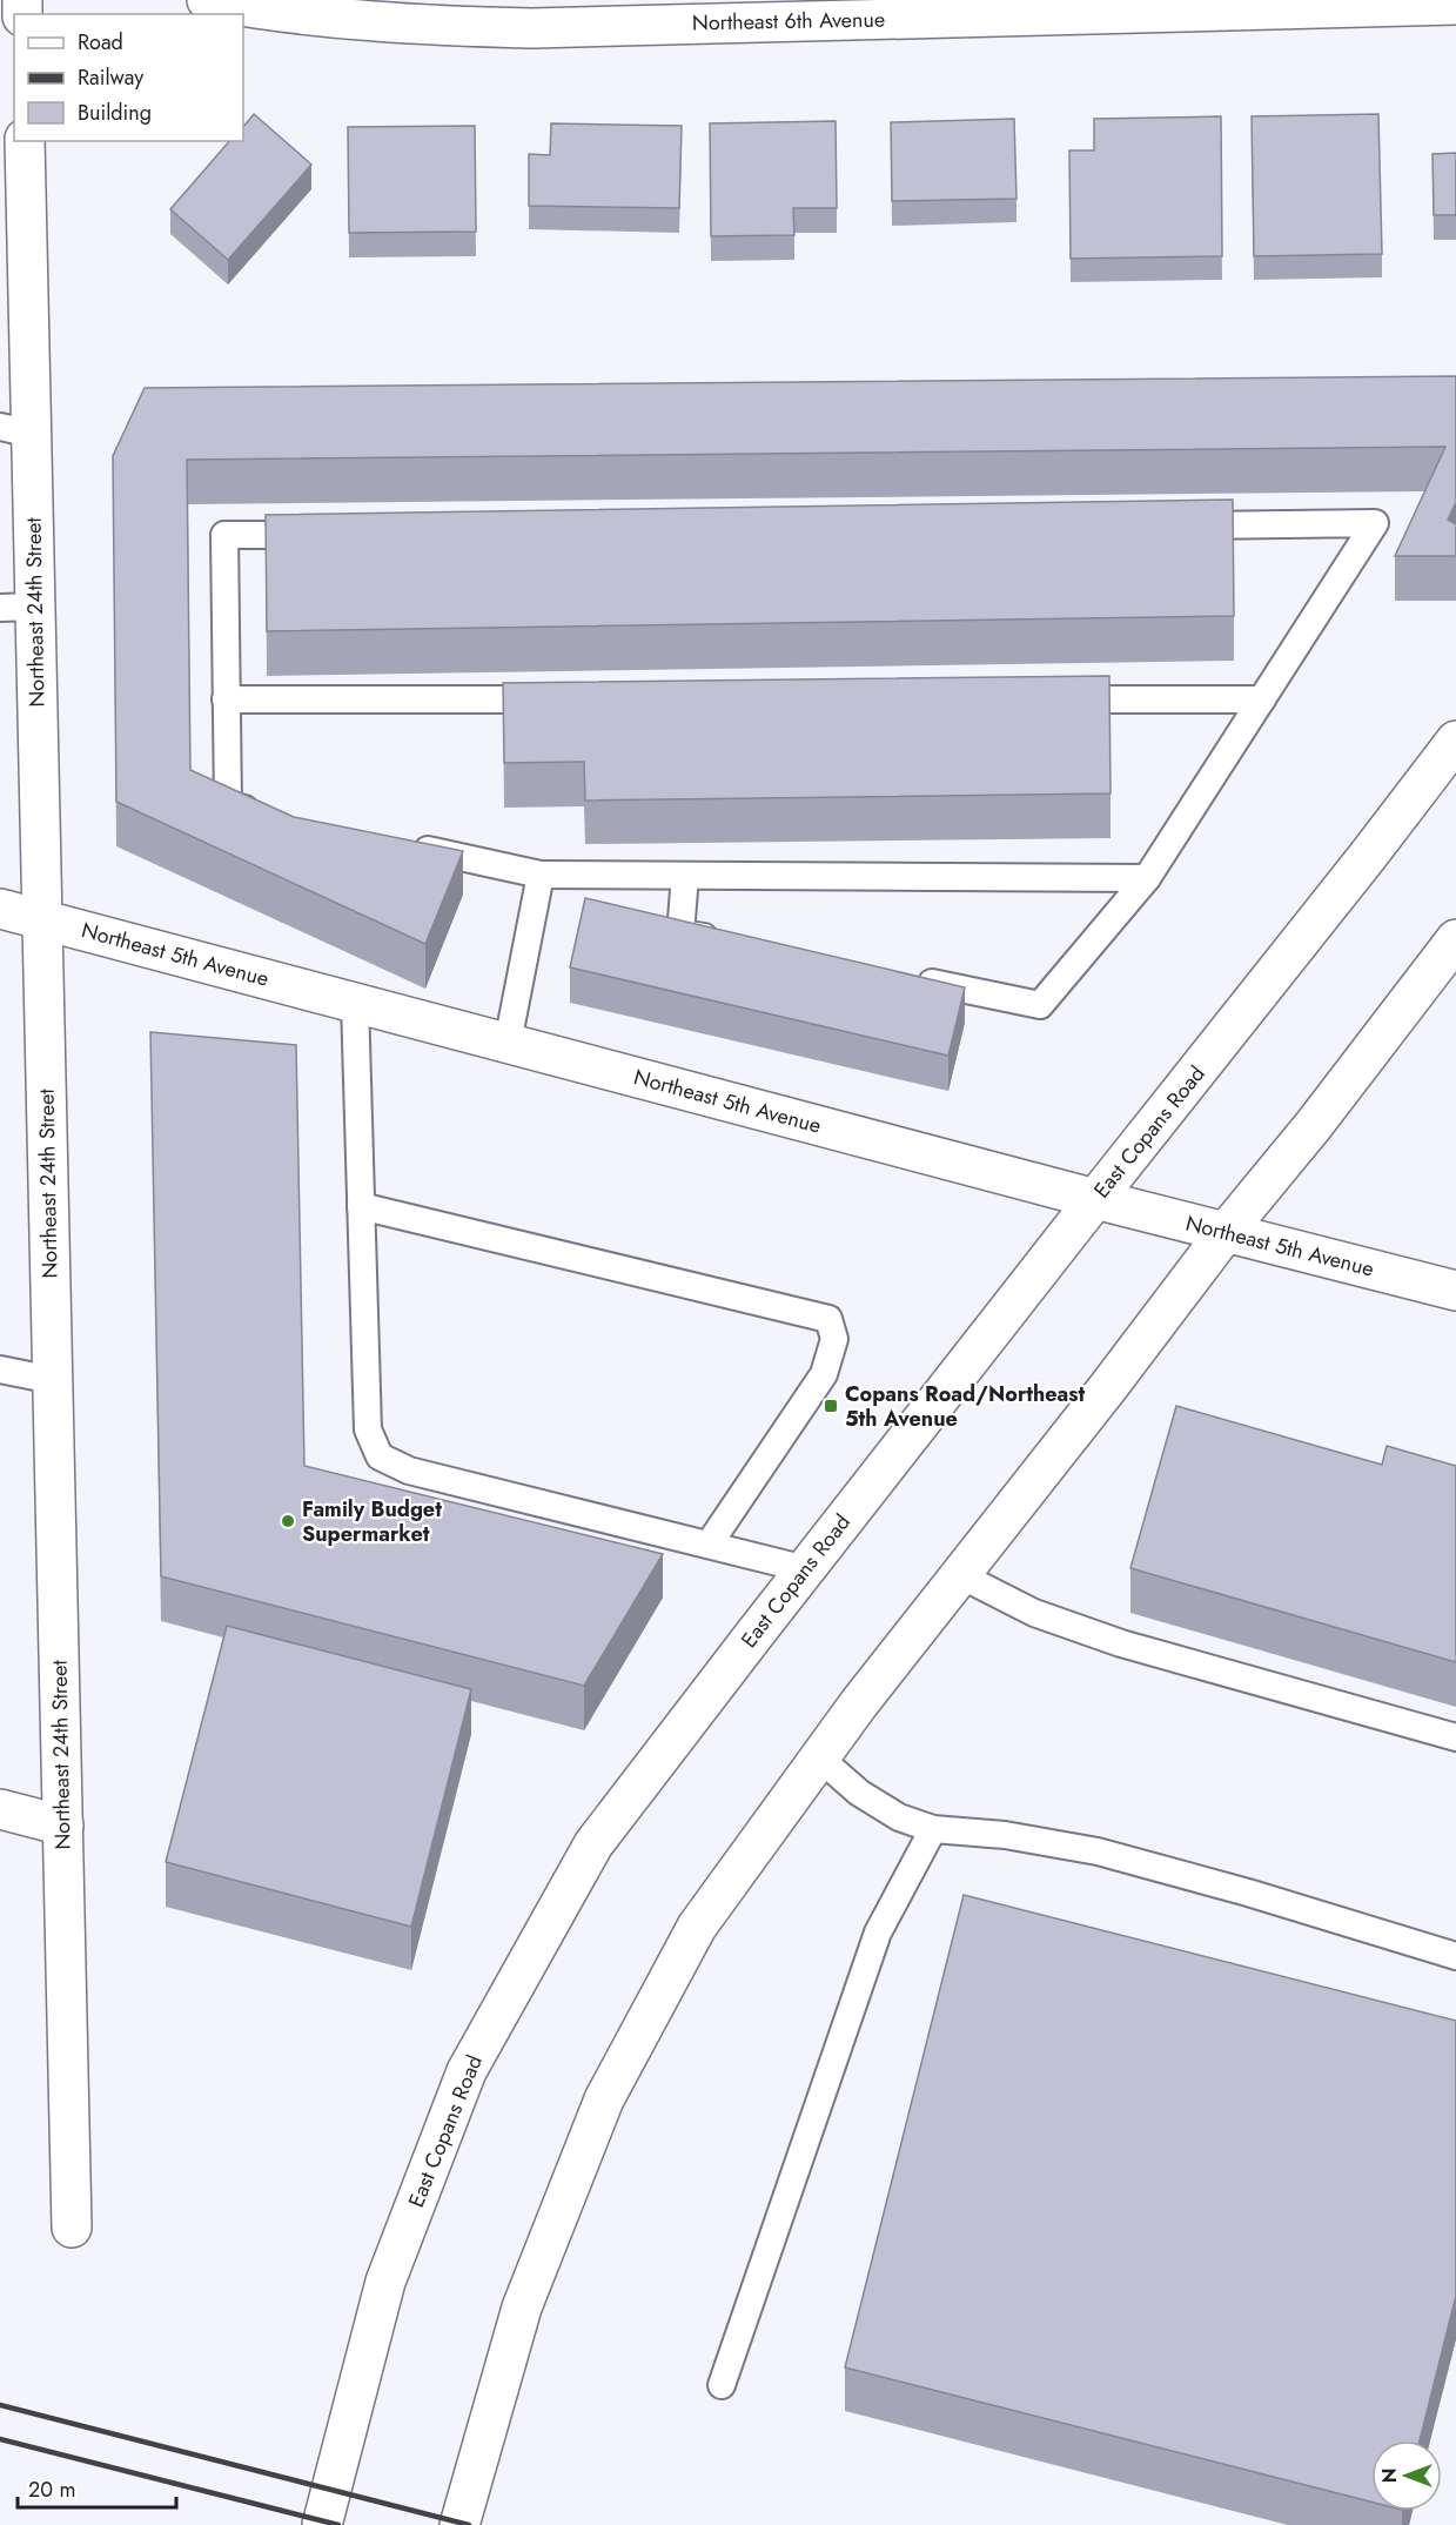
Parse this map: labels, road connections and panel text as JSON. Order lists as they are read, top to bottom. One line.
{"streets":{"street":["Northeast 6th Avenue","Northeast 24th Street","Northeast 5th Avenue","East Copans Road"]},"crossings":[["Northeast 24th Street","Northeast 5th Avenue"],["Northeast 5th Avenue","East Copans Road"]],"places":{"transit":["Copans Road/Northeast 5th Avenue"],"other":["Family Budget Supermarket"]},"legend":["Road","Railway","Building"],"scale_bar":"20 m","north":"left"}
